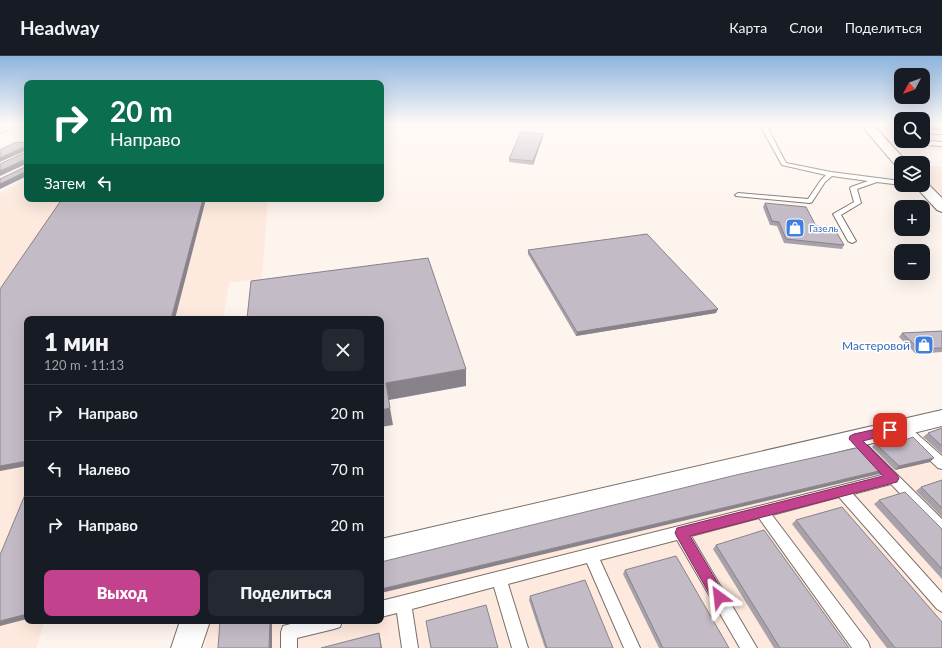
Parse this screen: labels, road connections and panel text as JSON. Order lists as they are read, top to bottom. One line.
{"places":{"shop":["Газель","Мастеровой"]},"north":"bottom left","page":{"header":"Headway","nav":["Карта","Слои","Поделиться"],"map_buttons":["+","−"],"turn":["20 m","Направо"],"then":"Затем","heading":["1 мин","120 m · 11:13"],"list":[{"name":"Направо","value":"20 m"},{"name":"Налево","value":"70 m"},{"name":"Направо","value":"20 m"}],"buttons":["Выход","Поделиться"]}}
